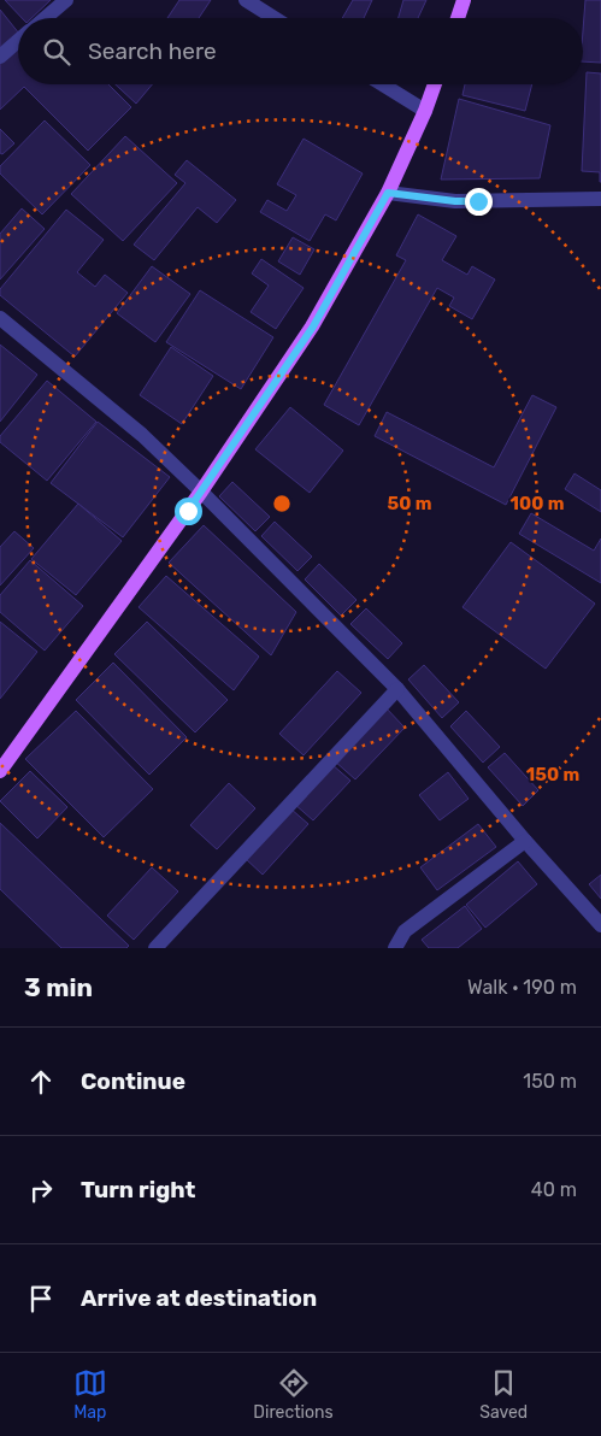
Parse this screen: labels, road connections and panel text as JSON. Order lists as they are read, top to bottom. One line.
{"page":{"search":"Search here","heading":["3 min","Walk · 190 m"],"list":[["Continue","150 m"],["Turn right","40 m"],"Arrive at destination"],"nav":["Map","Directions","Saved"]},"rings":["50 m","100 m","150 m"]}
